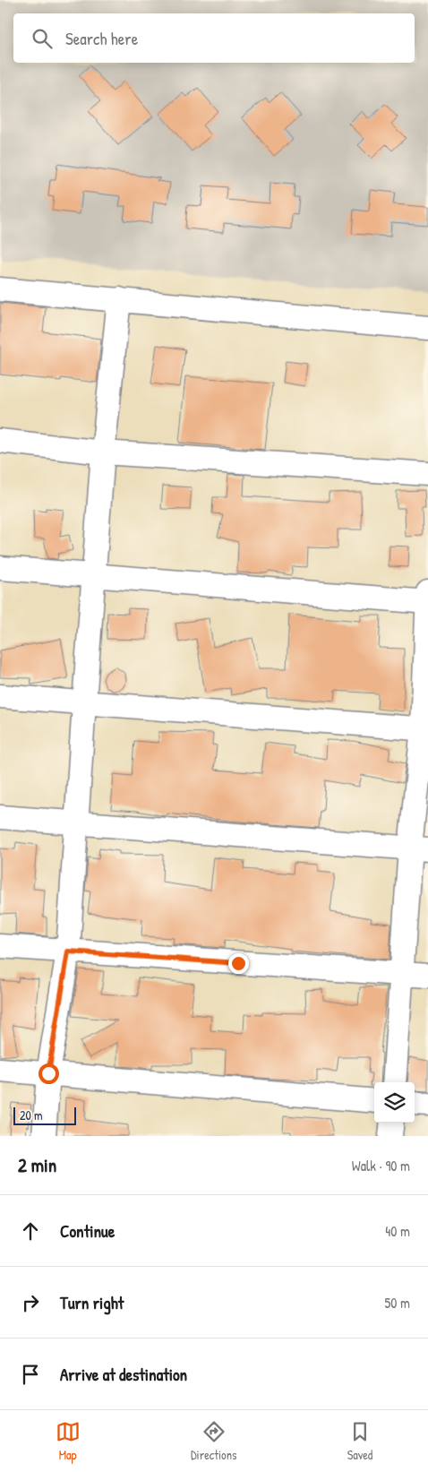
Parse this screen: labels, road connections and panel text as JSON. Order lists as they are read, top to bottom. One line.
{"scale_bar":"20 m","page":{"search":"Search here","scale":"20 m","heading":["2 min","Walk · 90 m"],"list":[["Continue","40 m"],["Turn right","50 m"],"Arrive at destination"],"nav":["Map","Directions","Saved"]}}
